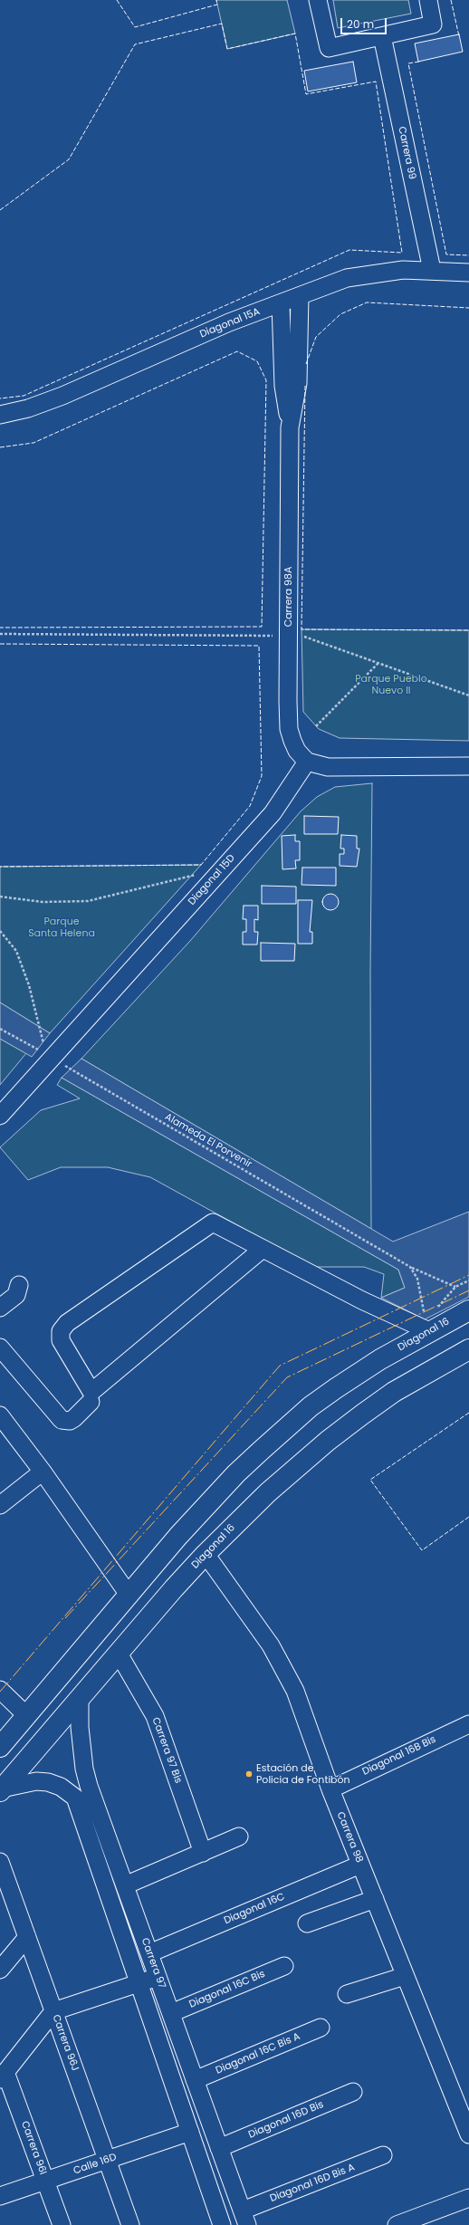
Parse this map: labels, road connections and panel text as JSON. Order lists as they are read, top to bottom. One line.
{"streets":{"main road":["Diagonal 16"],"street":["Carrera 99","Diagonal 15A","Carrera 98A","Diagonal 15D","Carrera 97 Bis","Diagonal 16B Bis","Carrera 98","Diagonal 16C","Carrera 97","Diagonal 16C Bis","Carrera 96J","Diagonal 16C Bis A","Diagonal 16D Bis","Carrera 96I","Calle 16D","Diagonal 16D Bis A"],"path":["Alameda El Porvenir"]},"crossings":[["Carrera 99","Diagonal 15A"],["Diagonal 15A","Carrera 98A"],["Carrera 98A","Diagonal 15D"],["Diagonal 15D","Alameda El Porvenir"],["Diagonal 16","Carrera 97 Bis"],["Diagonal 16","Carrera 98"],["Diagonal 16","Carrera 97"],["Diagonal 16B Bis","Carrera 98"],["Carrera 98","Diagonal 16C"],["Diagonal 16C","Carrera 97"],["Carrera 97","Diagonal 16C Bis"],["Carrera 97","Diagonal 16C Bis A"],["Carrera 97","Diagonal 16D Bis"],["Carrera 97","Calle 16D"],["Carrera 97","Diagonal 16D Bis A"],["Carrera 96J","Calle 16D"],["Carrera 96I","Calle 16D"]],"parks":["Parque Pueblo Nuevo II","Parque Santa Helena"],"places":["Estación de Policia de Fontibón"],"scale_bar":"20 m"}
